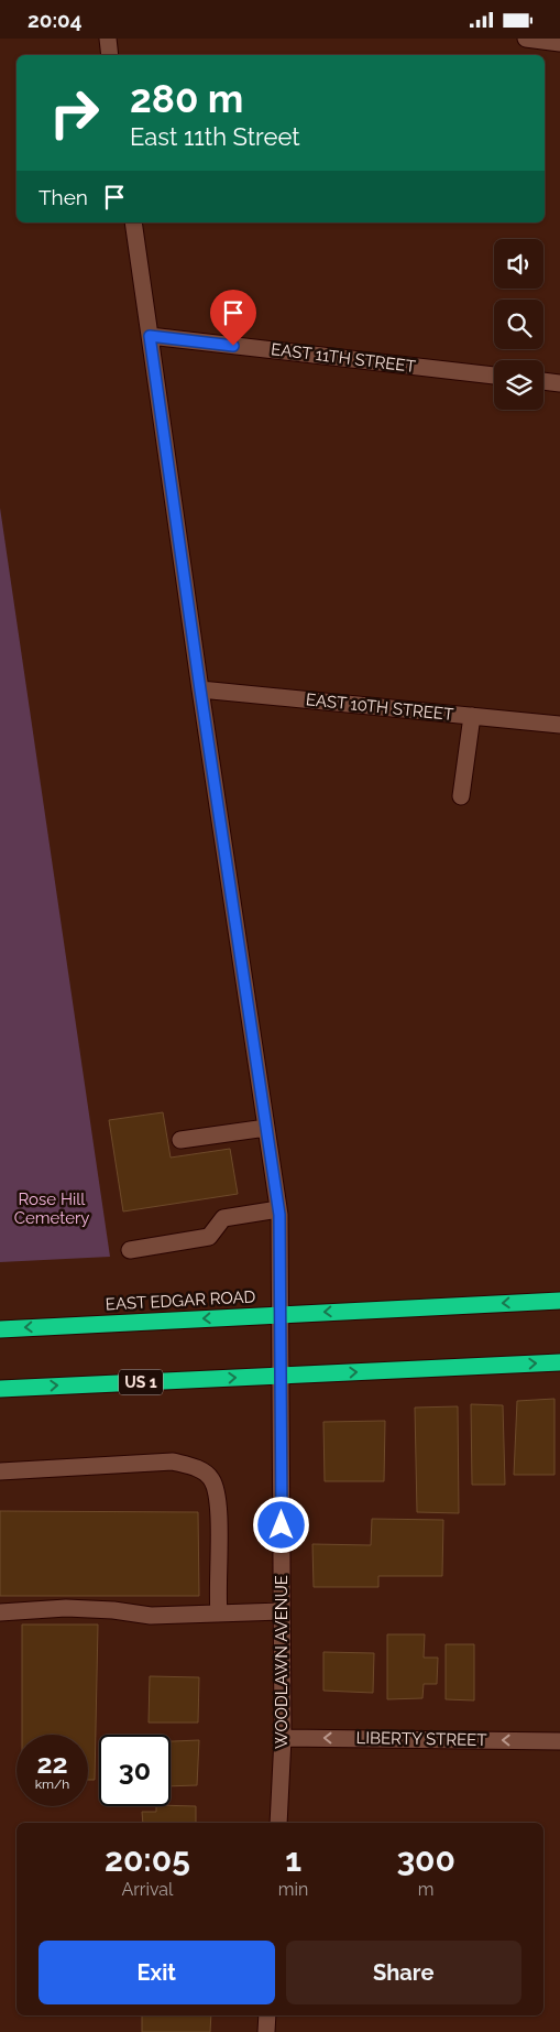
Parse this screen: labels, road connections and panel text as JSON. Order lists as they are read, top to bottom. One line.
{"streets":{"highway":["EAST EDGAR ROAD","US 1"],"street":["EAST 11TH STREET","EAST 10TH STREET","WOODLAWN AVENUE","LIBERTY STREET"]},"crossings":[["EAST 11TH STREET","WOODLAWN AVENUE"],["EAST 10TH STREET","WOODLAWN AVENUE"],["EAST EDGAR ROAD","WOODLAWN AVENUE"],["US 1","WOODLAWN AVENUE"],["WOODLAWN AVENUE","LIBERTY STREET"]],"one_way":["LIBERTY STREET"],"parks":["Rose Hill Cemetery"],"page":{"status":"20:04","turn":["280 m","East 11th Street"],"then":"Then","speed":"22 km/h","limit":"30","eta":["20:05","Arrival","1","min","300","m"],"buttons":["Exit","Share"]}}
